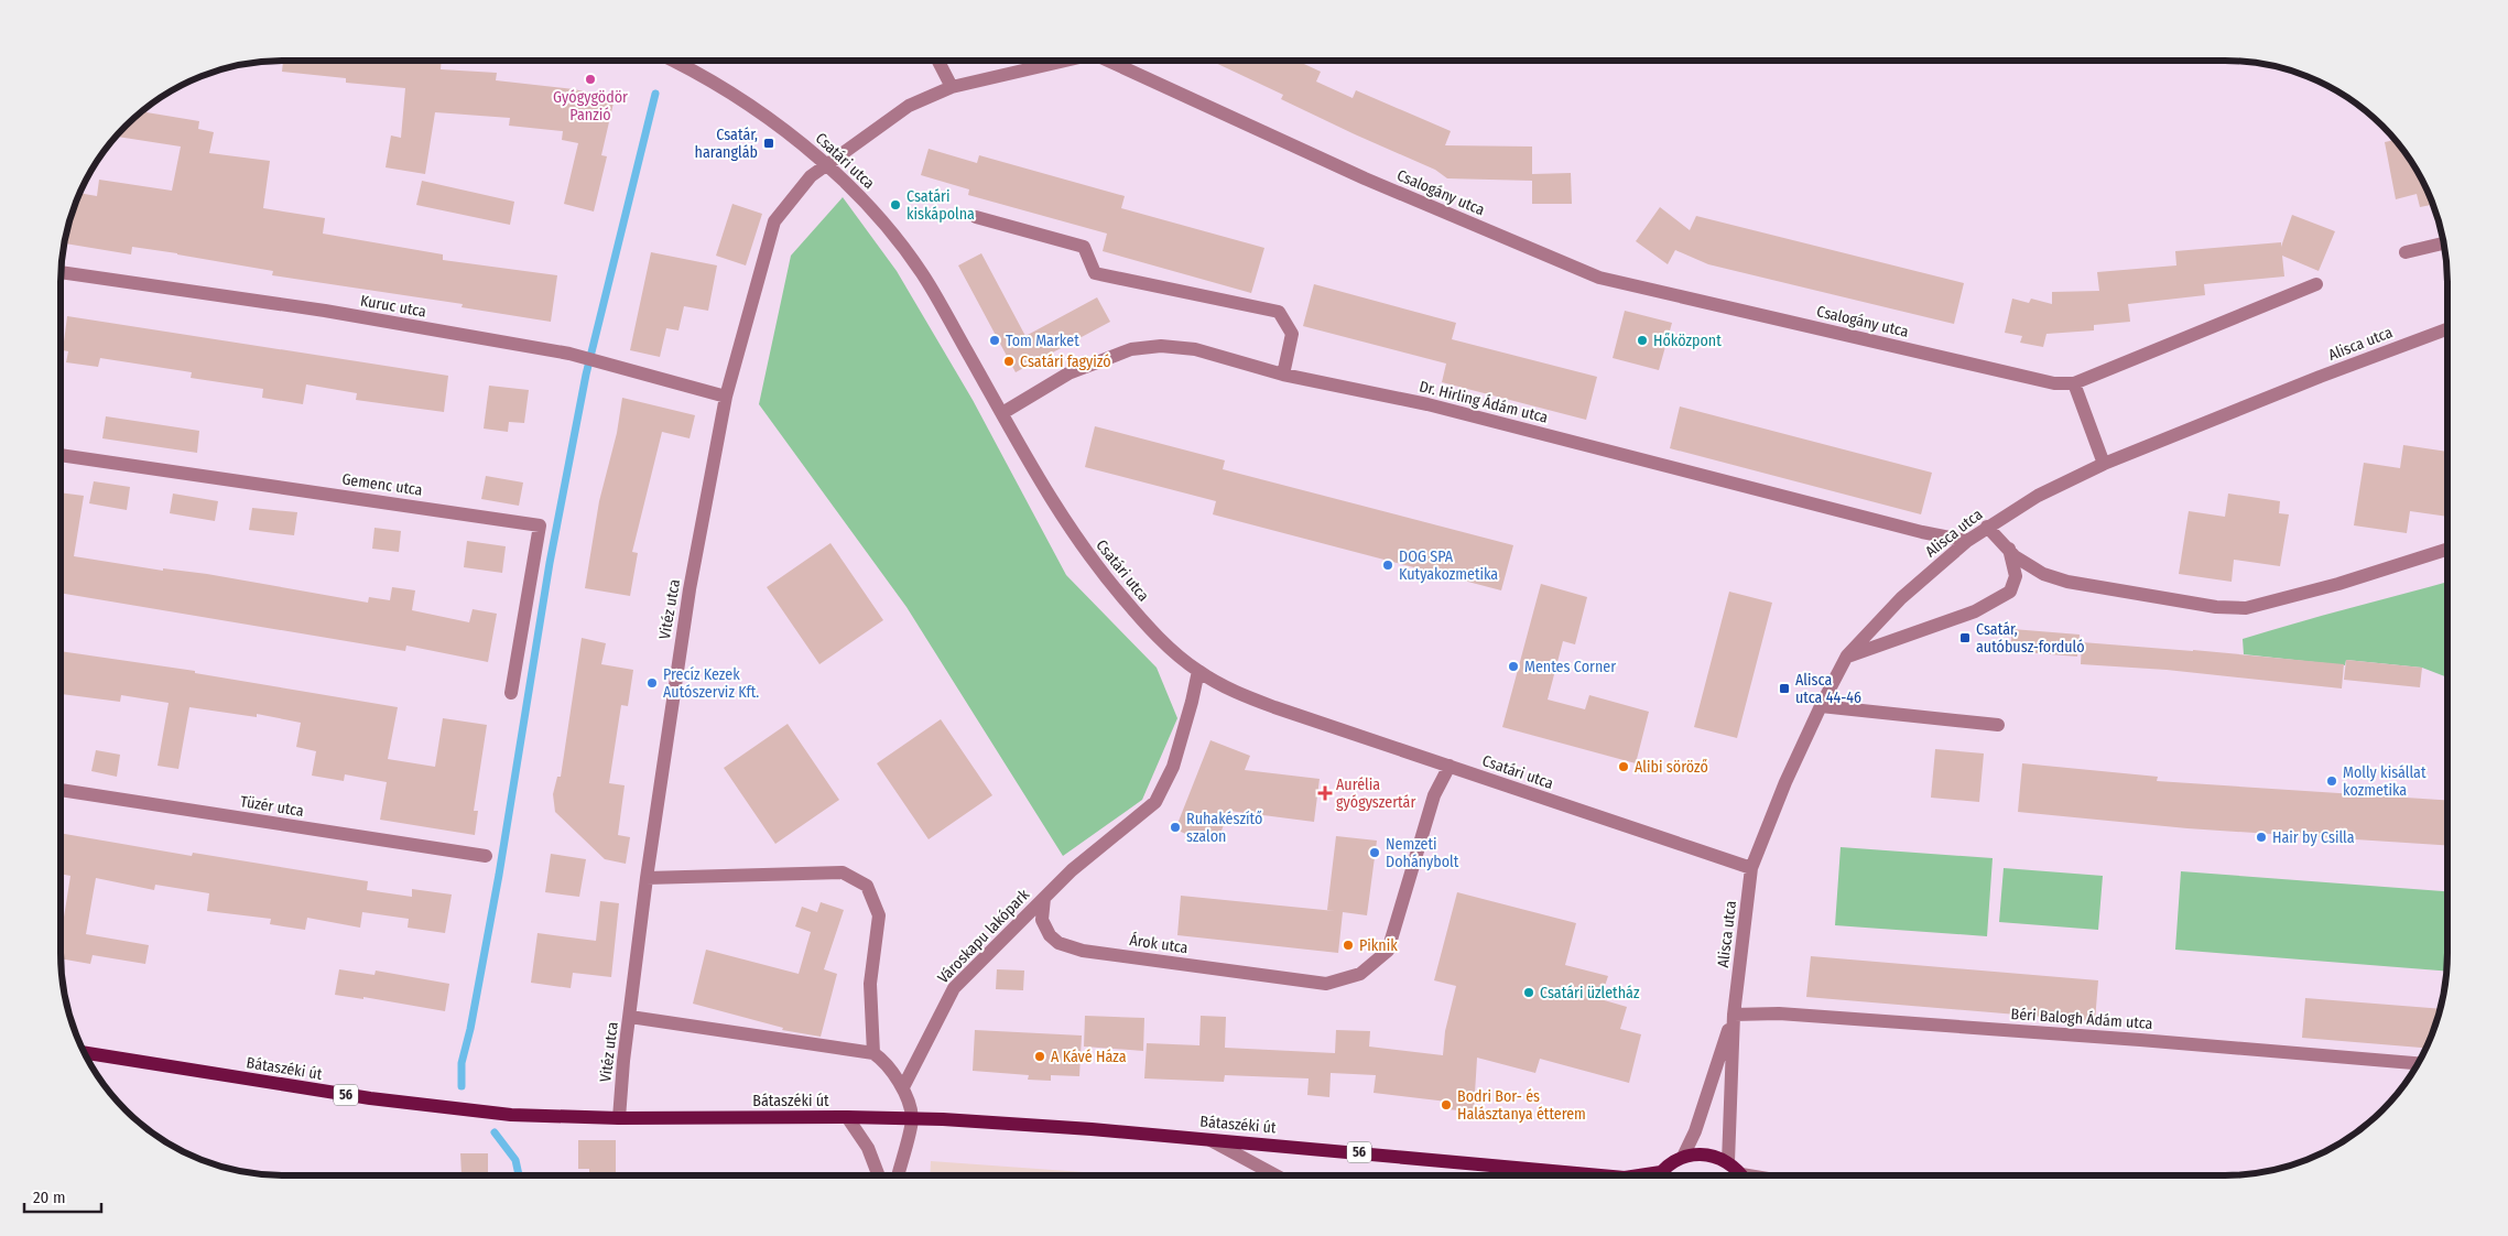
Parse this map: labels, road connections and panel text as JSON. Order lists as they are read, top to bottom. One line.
{"streets":{"main road":["Bátaszéki út","56"],"street":["Csatári utca","Csalogány utca","Kuruc utca","Alisca utca","Dr. Hirling Ádám utca","Gemenc utca","Vitéz utca","Tüzér utca","Városkapu lakópark","Árok utca","Béri Balogh Ádám utca"]},"crossings":[["Csatári utca","Csalogány utca"],["Csatári utca","Alisca utca"],["Csatári utca","Dr. Hirling Ádám utca"],["Csatári utca","Vitéz utca"],["Csatári utca","Árok utca"],["Csalogány utca","Vitéz utca"],["Kuruc utca","Vitéz utca"],["Alisca utca","Dr. Hirling Ádám utca"],["Alisca utca","Béri Balogh Ádám utca"],["Alisca utca","56"],["Vitéz utca","Bátaszéki út"],["Városkapu lakópark","Árok utca"],["Bátaszéki út","56"]],"places":{"other":["Gyógygödör Panzió","Csatári kiskápolna","Tom Market","Hőközpont","Csatári fagyizó","DOG SPA Kutyakozmetika","Mentes Corner","Precíz Kezek Autószerviz Kft.","Alibi söröző","Molly kisállat kozmetika","Ruhakészítő szalon","Hair by Csilla","Nemzeti Dohánybolt","Piknik","Csatári üzletház","A Kávé Háza","Bodri Bor- és Halásztanya étterem"],"transit":["Csatár, harangláb","Csatár, autóbusz-forduló","Alisca utca 44-46"],"health":["Aurélia gyógyszertár"]},"scale_bar":"20 m"}
